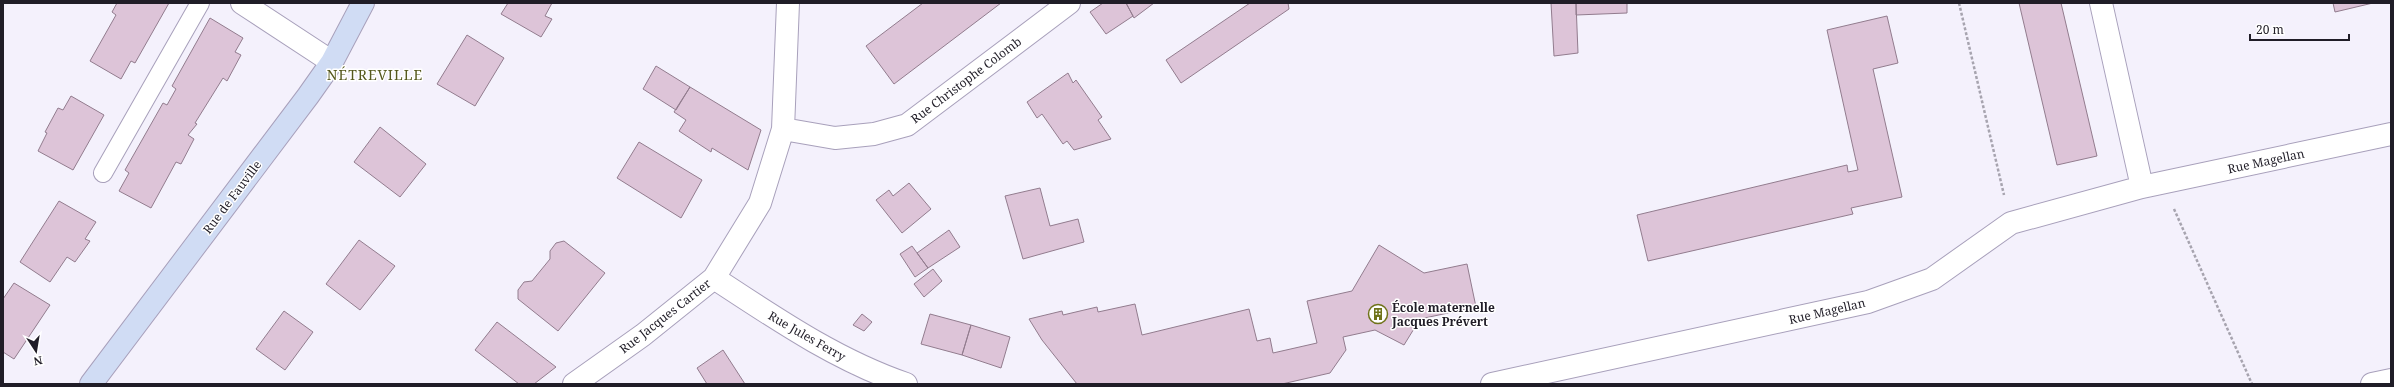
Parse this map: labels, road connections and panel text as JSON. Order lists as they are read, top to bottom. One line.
{"streets":{"main road":["Rue de Fauville"],"street":["Rue Christophe Colomb","Rue Magellan","Rue Jacques Cartier","Rue Jules Ferry"]},"crossings":[["Rue Christophe Colomb","Rue Jacques Cartier"],["Rue Jacques Cartier","Rue Jules Ferry"]],"districts":["NÉTREVILLE"],"places":{"building":["École maternelle Jacques Prévert"]},"scale_bar":"20 m","north":"bottom"}
